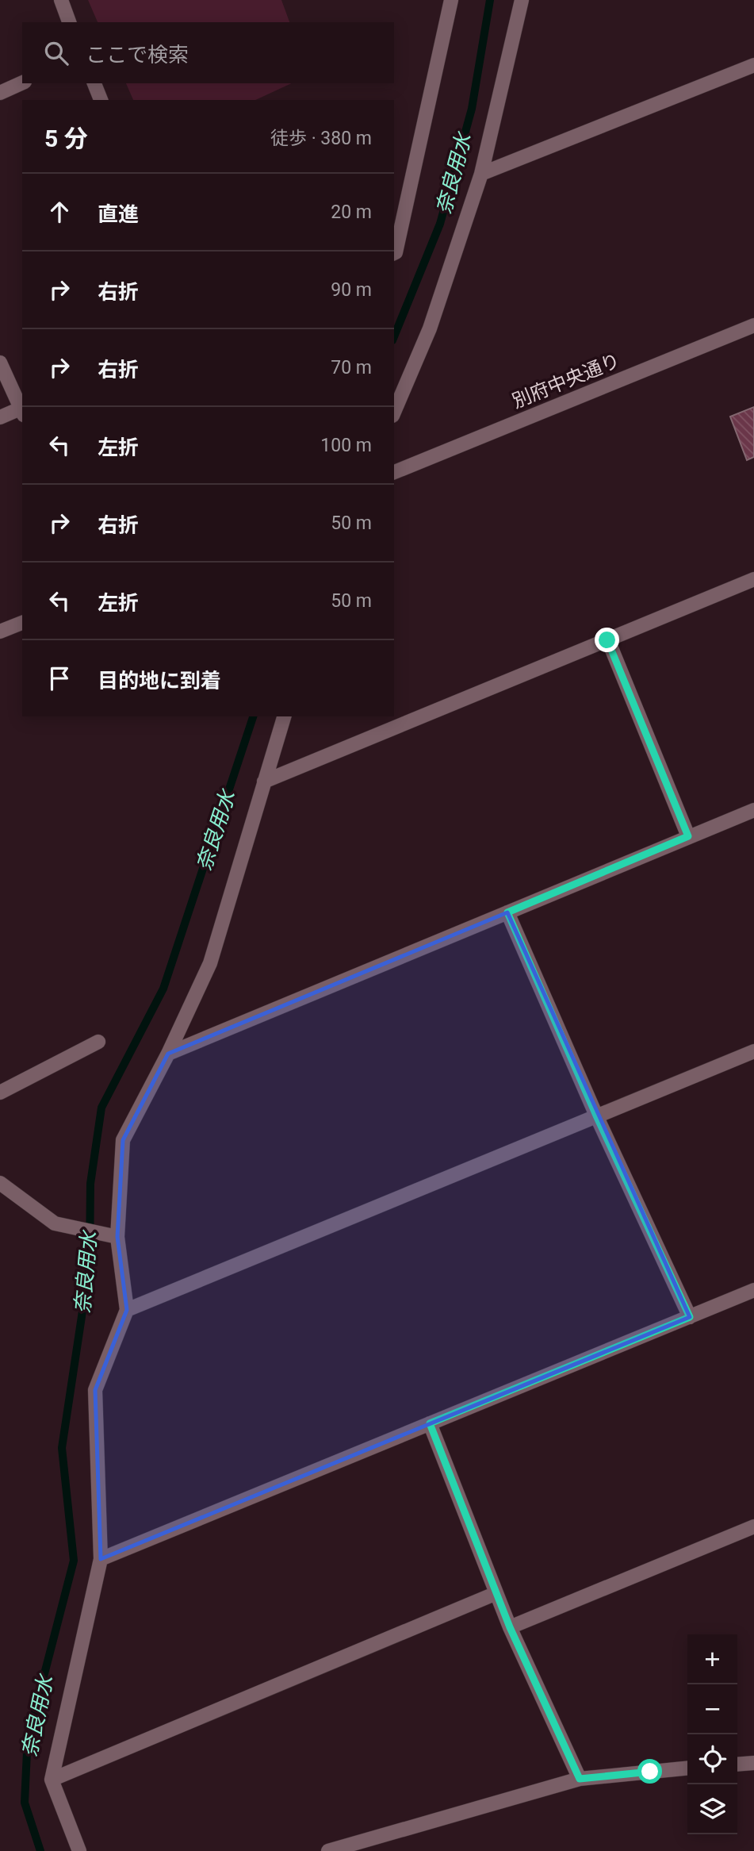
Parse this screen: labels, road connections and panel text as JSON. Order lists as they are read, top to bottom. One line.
{"streets":{"street":["別府中央通り"]},"water":["奈良用水"],"page":{"search":"ここで検索","heading":["5 分","徒歩 · 380 m"],"list":[["直進","20 m"],["右折","90 m"],["右折","70 m"],["左折","100 m"],["右折","50 m"],["左折","50 m"],"目的地に到着"],"map_buttons":["+","−"]}}
